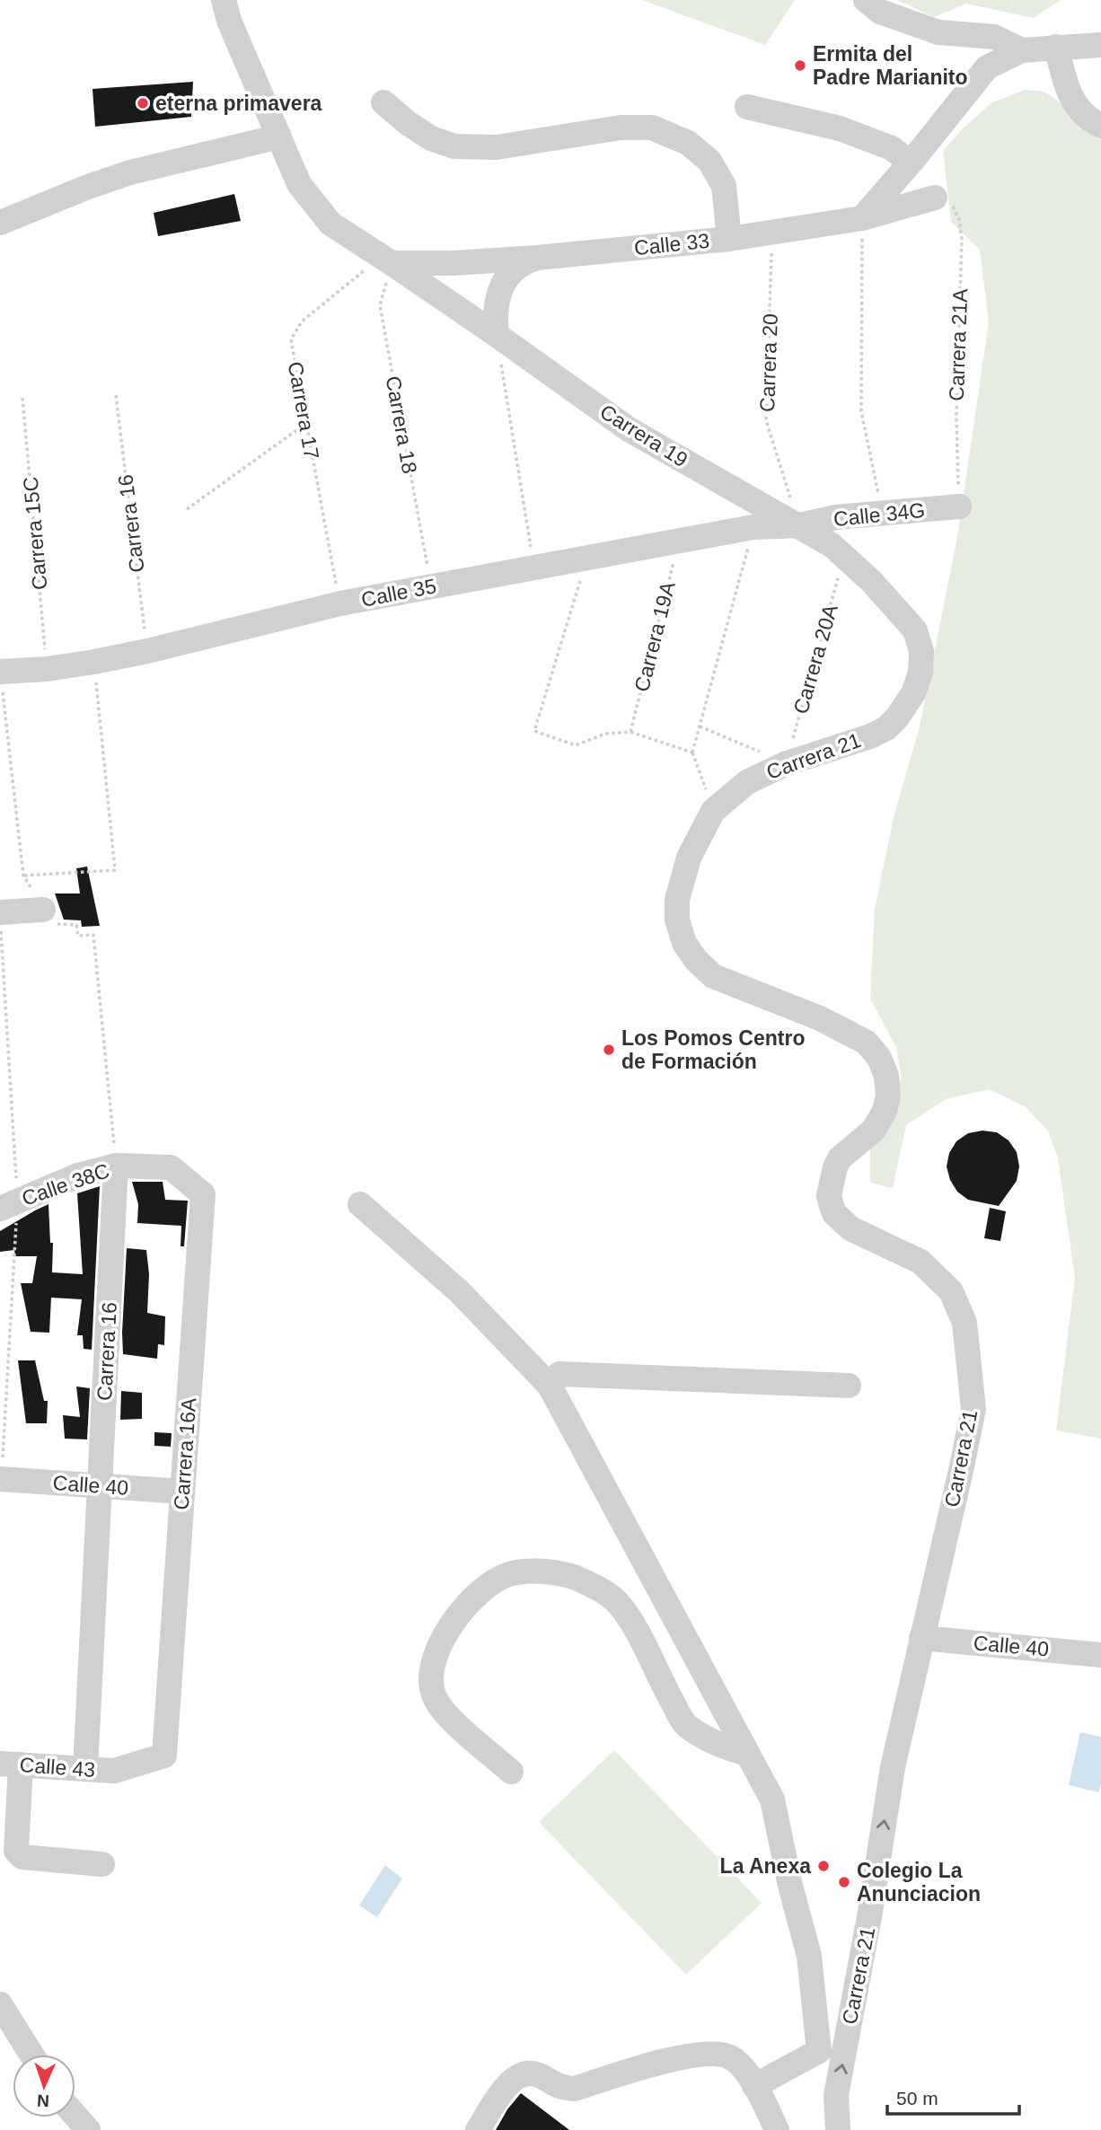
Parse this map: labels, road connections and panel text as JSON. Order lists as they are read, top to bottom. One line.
{"streets":{"street":["Calle 33","Carrera 19","Calle 34G","Carrera 16","Calle 35","Carrera 21","Calle 38C","Carrera 16A","Calle 40","Calle 43"],"path":["Carrera 21A","Carrera 20","Carrera 17","Carrera 18","Carrera 15C","Carrera 19A","Carrera 20A"]},"crossings":[["Calle 33","Carrera 21A"],["Calle 33","Carrera 20"],["Calle 33","Carrera 17"],["Calle 33","Carrera 18"],["Calle 33","Carrera 19"],["Carrera 21A","Calle 34G"],["Carrera 20","Carrera 19"],["Carrera 20","Calle 34G"],["Carrera 20","Calle 35"],["Carrera 20","Carrera 21"],["Carrera 17","Carrera 18"],["Carrera 17","Carrera 19"],["Carrera 17","Calle 35"],["Carrera 18","Carrera 19"],["Carrera 18","Calle 35"],["Carrera 19","Calle 34G"],["Carrera 19","Calle 35"],["Carrera 19","Carrera 21"],["Calle 34G","Calle 35"],["Calle 34G","Carrera 21"],["Carrera 16","Calle 35"],["Carrera 16","Calle 38C"],["Carrera 16","Calle 40"],["Carrera 16","Calle 43"],["Carrera 15C","Calle 35"],["Calle 35","Carrera 19A"],["Calle 35","Carrera 21"],["Carrera 20A","Carrera 21"],["Carrera 21","Calle 40"],["Calle 38C","Carrera 16A"],["Carrera 16A","Calle 40"],["Carrera 16A","Calle 43"]],"places":["Ermita del Padre Marianito","eterna primavera","Los Pomos Centro de Formación","La Anexa","Colegio La Anunciacion"],"scale_bar":"50 m","north":"bottom"}
